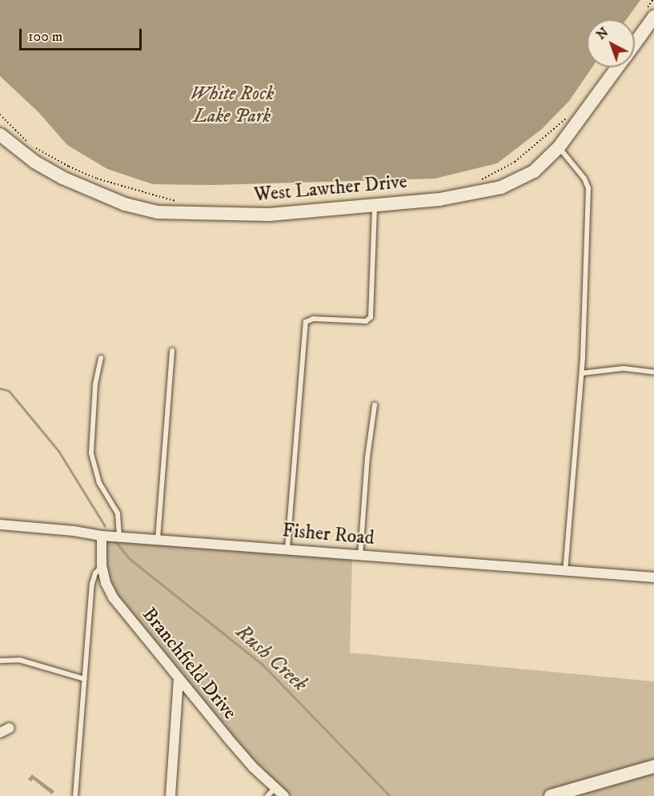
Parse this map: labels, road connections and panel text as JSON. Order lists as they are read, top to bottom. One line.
{"streets":{"street":["West Lawther Drive","Fisher Road","Branchfield Drive"]},"crossings":[["Fisher Road","Branchfield Drive"]],"water":["Rush Creek"],"parks":["White Rock Lake Park"],"scale_bar":"100 m","north":"top left"}
